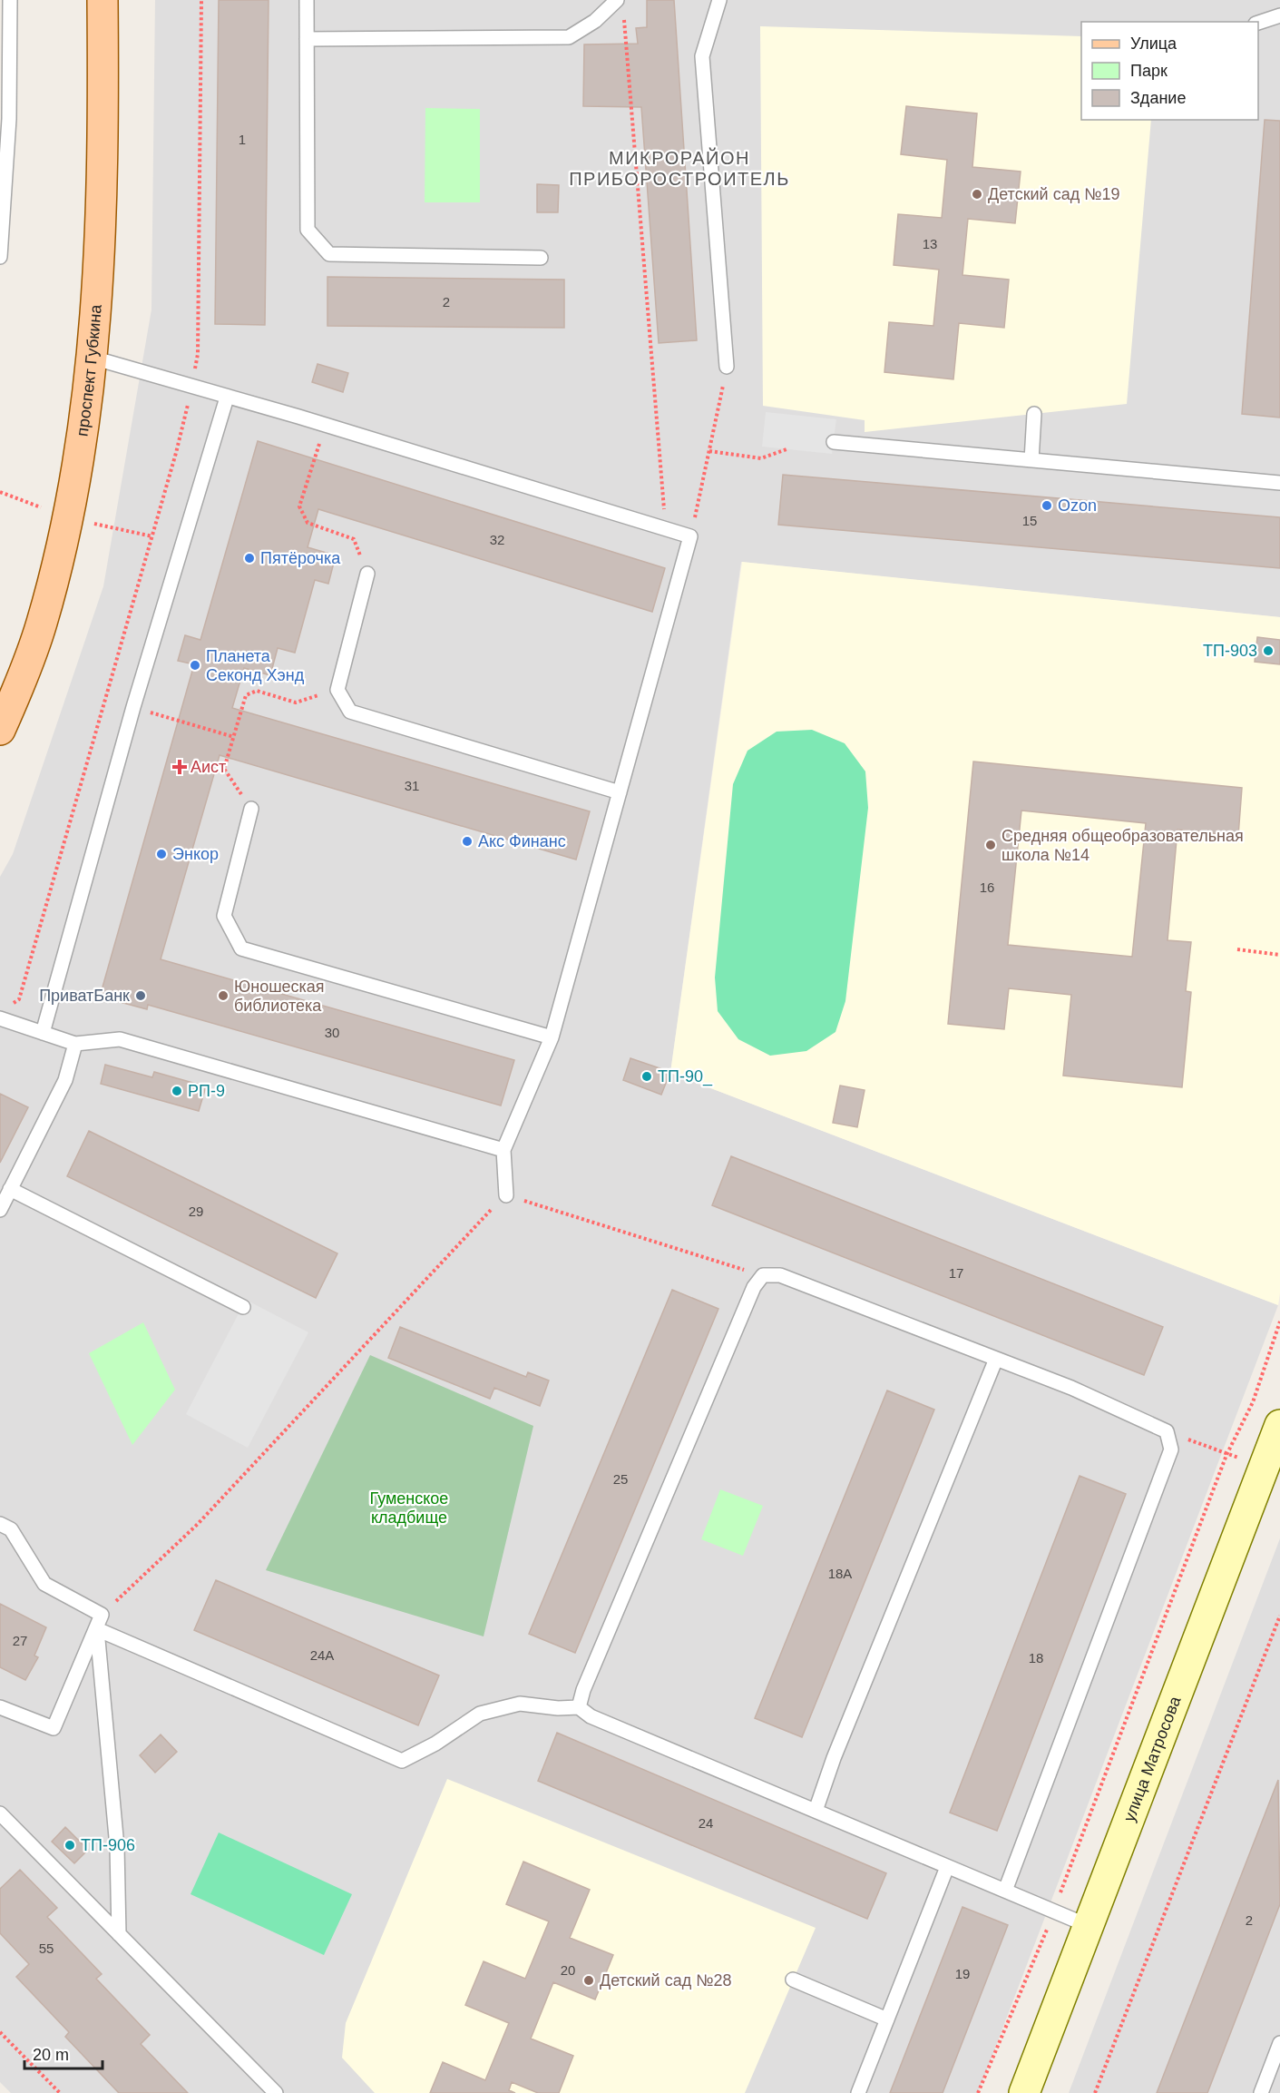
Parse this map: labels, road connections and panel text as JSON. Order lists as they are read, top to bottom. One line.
{"streets":{"main road":["проспект Губкина","улица Матросова"]},"districts":["МИКРОРАЙОН ПРИБОРОСТРОИТЕЛЬ"],"parks":["Гуменское кладбище"],"places":{"other":["Детский сад №19","Ozon","Пятёрочка","ТП-903","Планета Секонд Хэнд","Акс Финанс","Средняя общеобразовательная школа №14","Энкор","ПриватБанк","Юношеская библиотека","ТП-90_","РП-9","ТП-906","Детский сад №28"],"health":["Аист"]},"house_numbers":["1","13","2","15","32","31","16","30","29","17","25","18А","27","24А","18","24","2","55","20","19"],"legend":["Улица","Парк","Здание"],"scale_bar":"20 m"}
